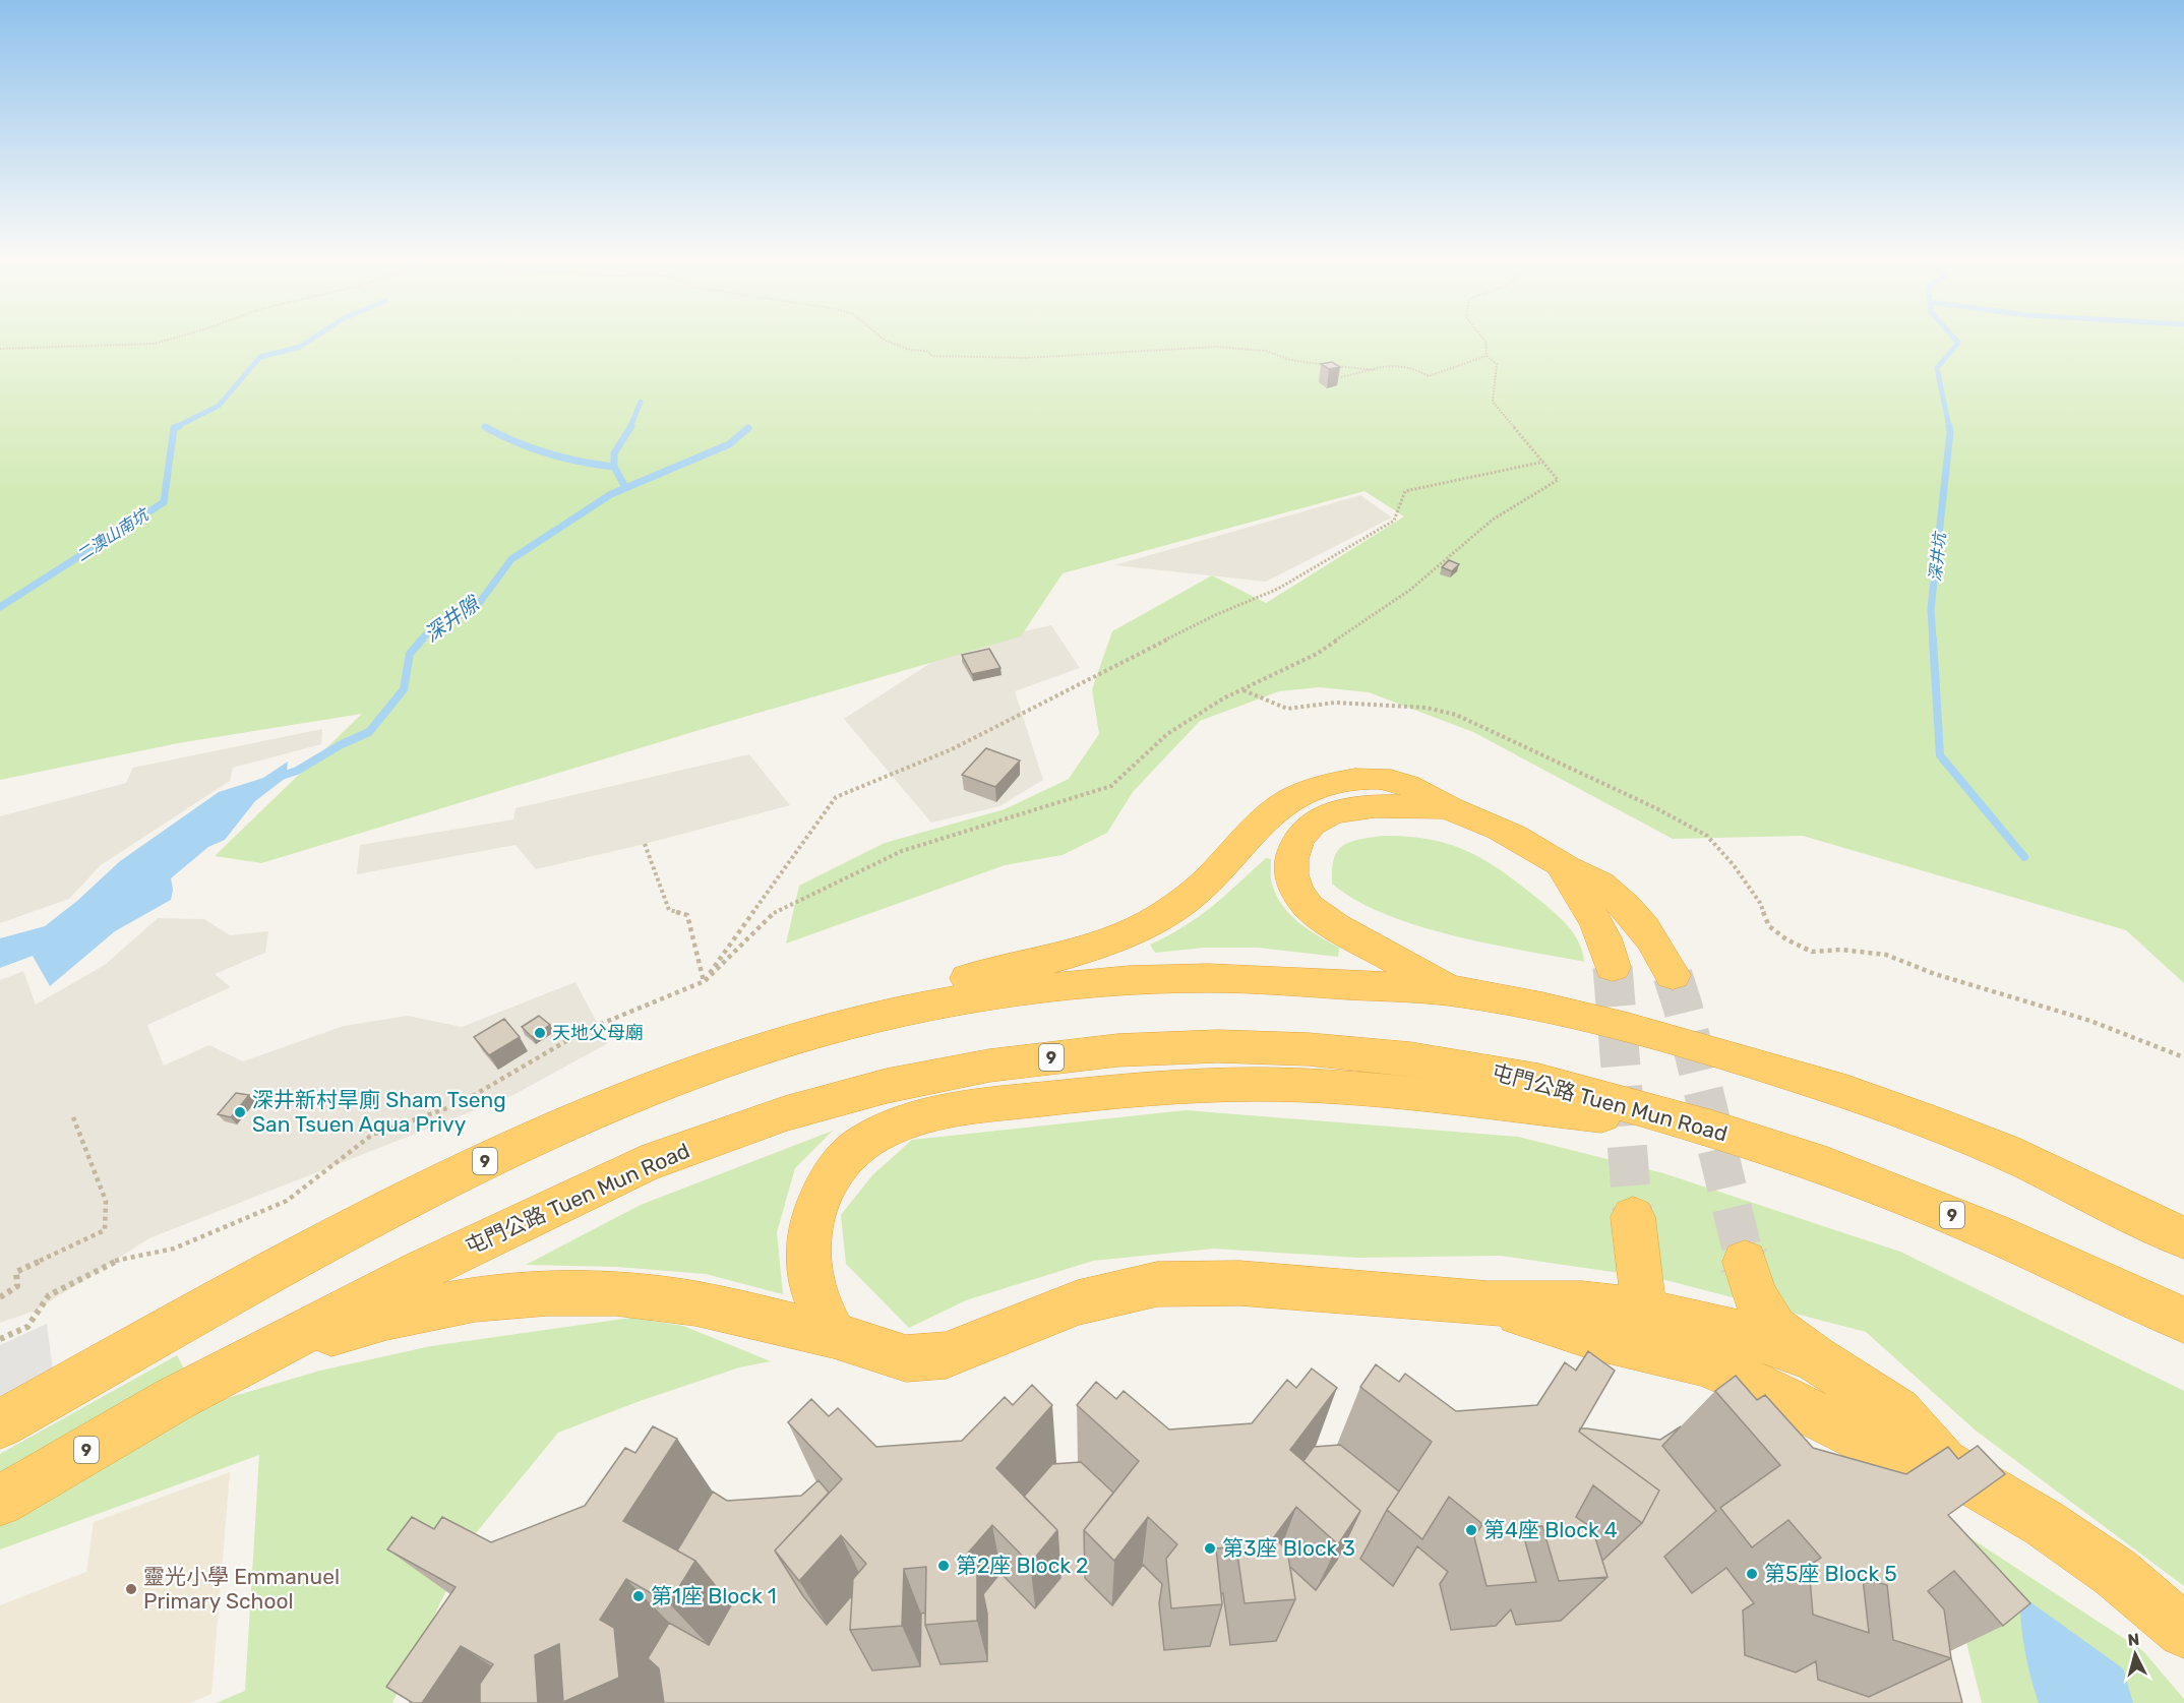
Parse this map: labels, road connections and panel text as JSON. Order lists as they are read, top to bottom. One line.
{"streets":{"highway":["9","屯門公路 Tuen Mun Road"]},"water":["二澳山南坑","深井坑","深井隙"],"places":["天地父母廟","深井新村旱廁 Sham Tseng San Tsuen Aqua Privy","第4座 Block 4","第3座 Block 3","第2座 Block 2","第5座 Block 5","靈光小學 Emmanuel Primary School","第1座 Block 1"],"north":"top"}
